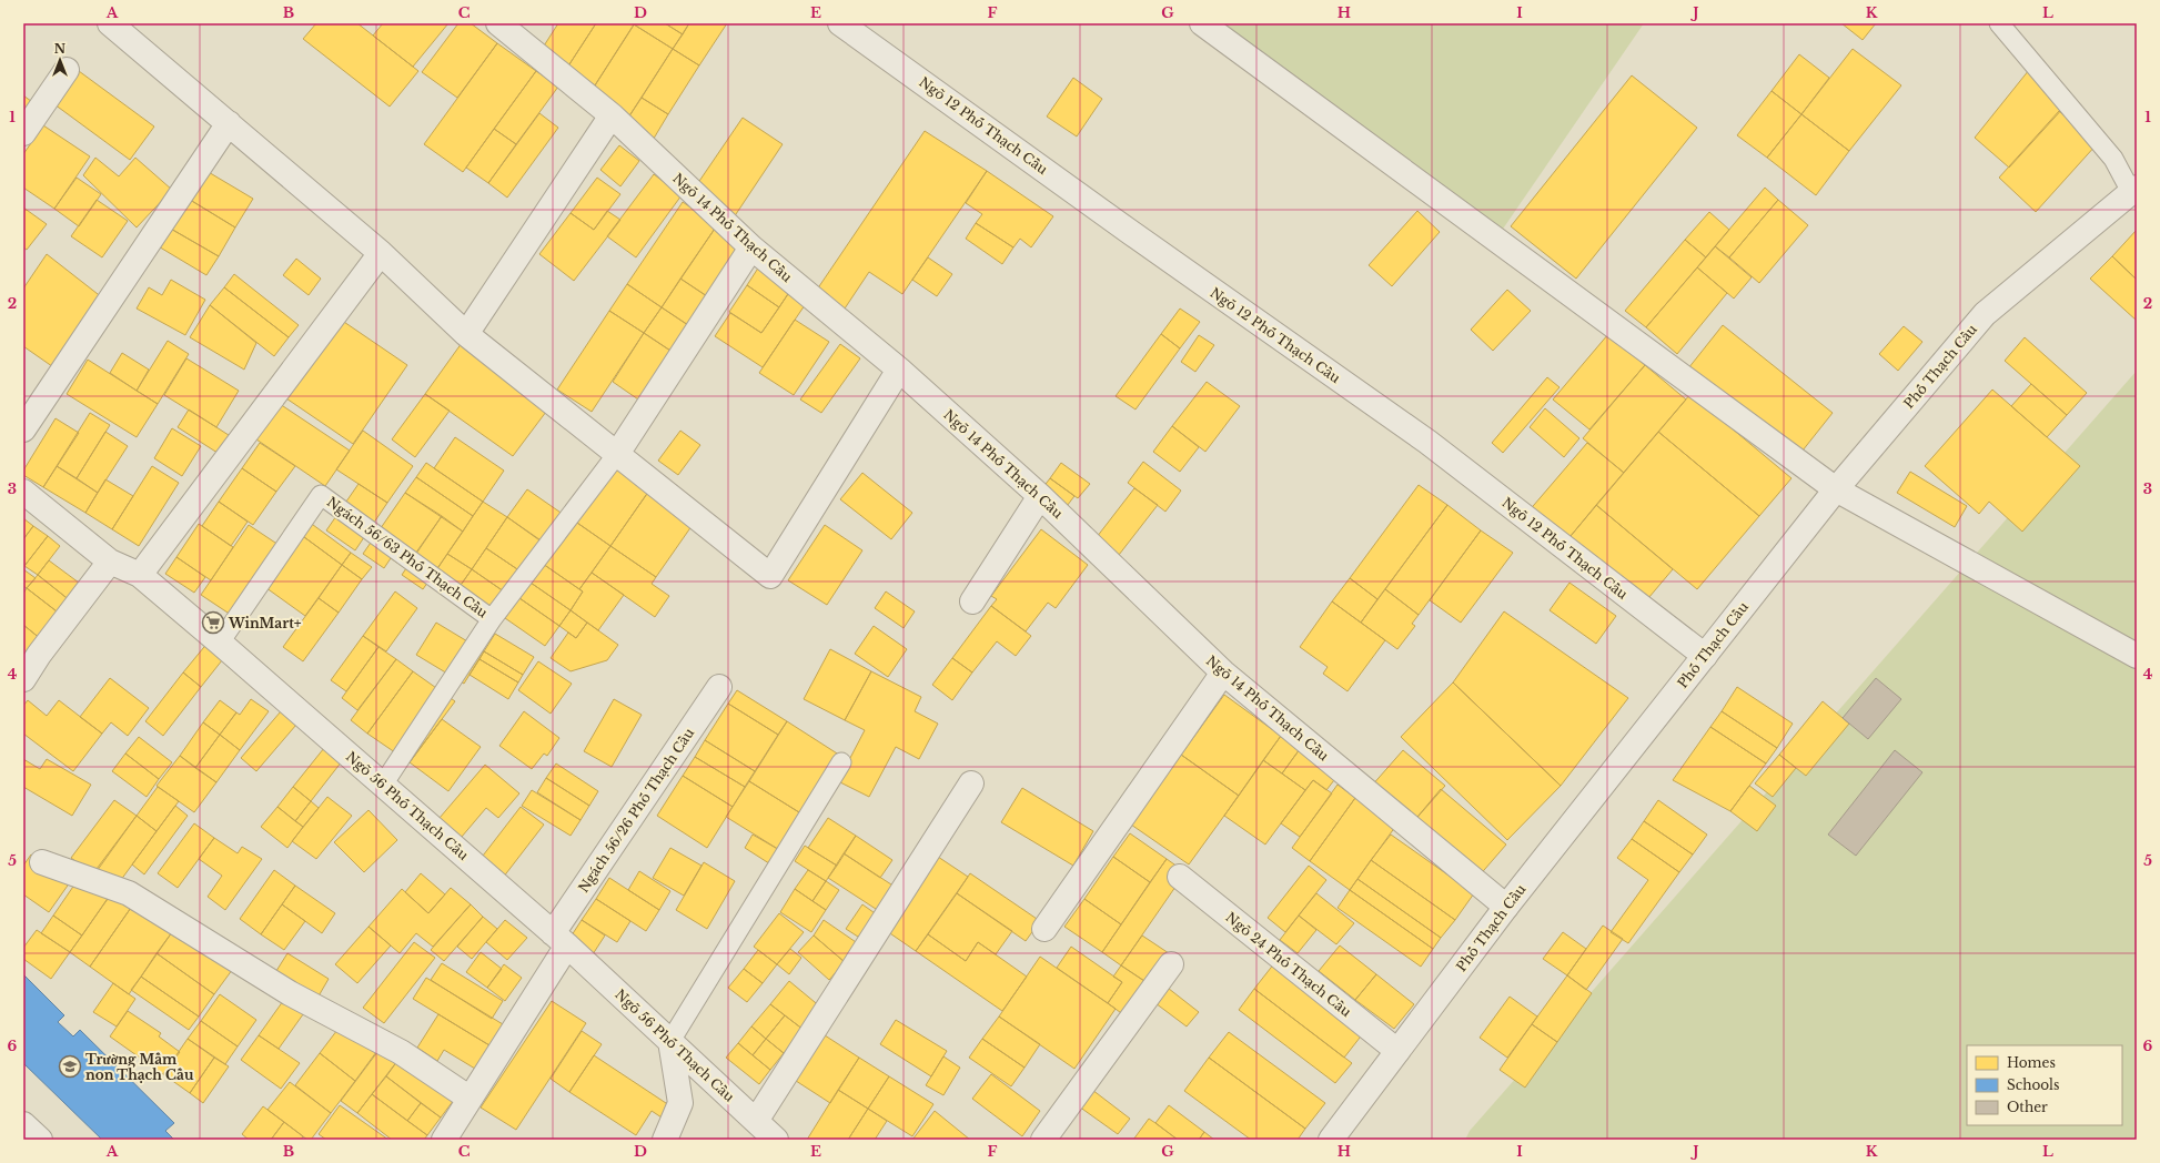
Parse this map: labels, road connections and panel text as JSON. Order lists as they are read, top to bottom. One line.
{"streets":{"street":["Ngõ 12 Phố Thạch Cầu","Ngõ 14 Phố Thạch Cầu","Phố Thạch Cầu","Ngõ 56 Phố Thạch Cầu","Ngách 56/26 Phố Thạch Cầu","Ngõ 24 Phố Thạch Cầu"],"lane":["Ngách 56/63 Phố Thạch Cầu"]},"crossings":[["Ngõ 12 Phố Thạch Cầu","Phố Thạch Cầu"],["Ngõ 14 Phố Thạch Cầu","Phố Thạch Cầu"],["Phố Thạch Cầu","Ngõ 24 Phố Thạch Cầu"],["Ngách 56/63 Phố Thạch Cầu","Ngõ 56 Phố Thạch Cầu"],["Ngõ 56 Phố Thạch Cầu","Ngách 56/26 Phố Thạch Cầu"]],"places":{"supermarket":["WinMart+"],"school or university":["Trường Mầm non Thạch Cầu"]},"legend":["Homes","Schools","Other"],"north":"top","grid":{"columns":["A","B","C","D","E","F","G","H","I","J","K","L"],"rows":["1","2","3","4","5","6"]}}
